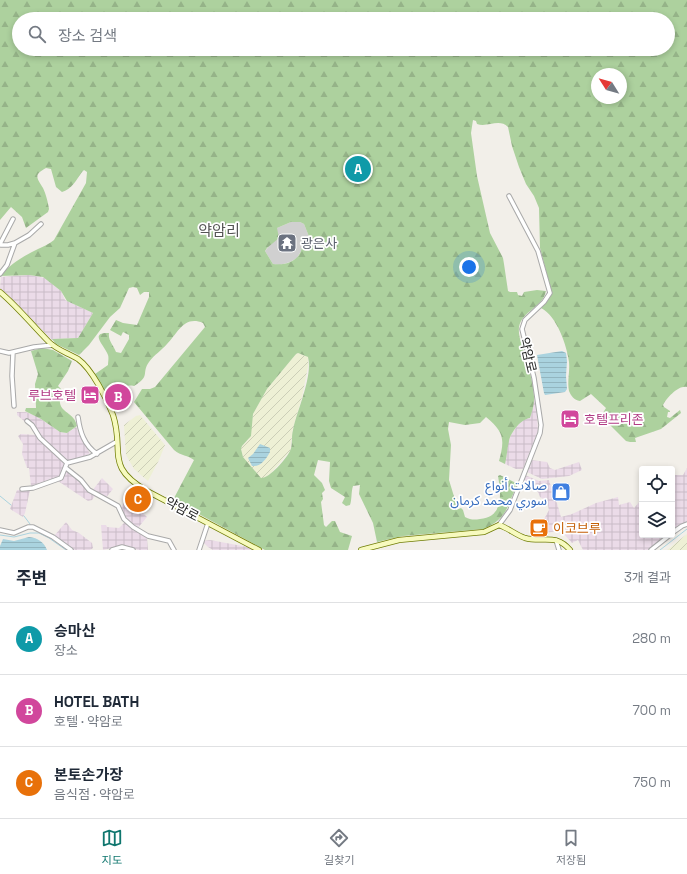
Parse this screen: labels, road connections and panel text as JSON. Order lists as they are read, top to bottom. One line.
{"streets":{"street":["약암로"]},"districts":["약암리"],"places":{"temple":["광은사"],"hotel":["루브호텔","호텔프리존"],"shop":["صالات أنواع سوري محمد كرمان"],"cafe":["이코브루"]},"north":"top left","page":{"search":"장소 검색","pins":["A","B","C"],"heading":["주변","3개 결과"],"list":[{"mark":"A","name":"승마산","note":"장소","value":"280 m"},{"mark":"B","name":"HOTEL BATH","note":"호텔 · 약암로","value":"700 m"},{"mark":"C","name":"본토손가장","note":"음식점 · 약암로","value":"750 m"}],"nav":["지도","길찾기","저장됨"]}}
